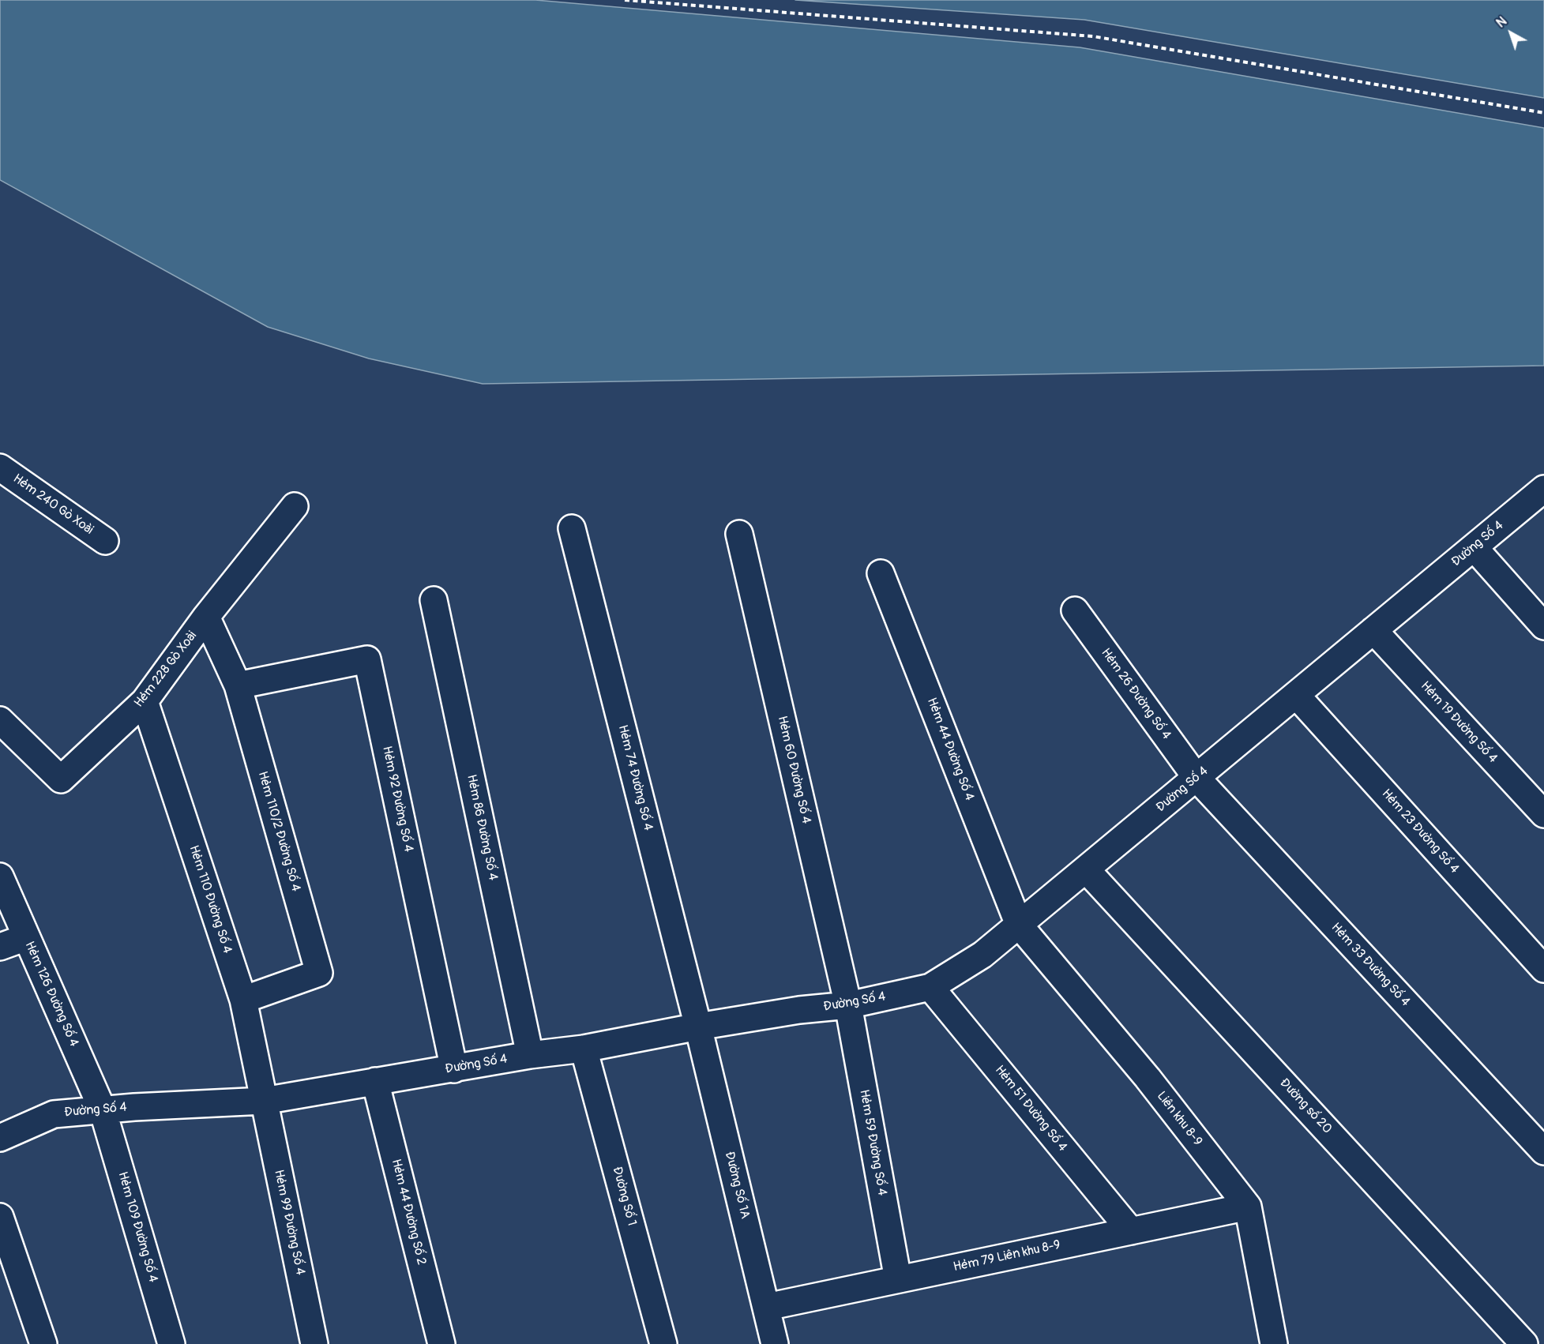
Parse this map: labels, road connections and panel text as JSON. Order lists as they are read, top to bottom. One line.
{"streets":{"street":["Hẻm 240 Gò Xoài","Đường Số 4","Hẻm 228 Gò Xoài","Hẻm 26 Đường Số 4","Hẻm 19 Đường Số 4","Hẻm 44 Đường Số 4","Hẻm 60 Đường Số 4","Hẻm 74 Đường Số 4","Hẻm 92 Đường Số 4","Hẻm 86 Đường Số 4","Hẻm 110/2 Đường Số 4","Hẻm 23 Đường Số 4","Hẻm 110 Đường Số 4","Hẻm 33 Đường Số 4","Hẻm 126 Đường Số 4","Đường số 20","Hẻm 51 Đường Số 4","Liên khu 8-9","Hẻm 59 Đường Số 4","Đường Số 1A","Đường Số 1","Hẻm 44 Đường Số 2","Hẻm 99 Đường Số 4","Hẻm 109 Đường Số 4","Hẻm 79 Liên khu 8-9"]},"crossings":[["Đường Số 4","Hẻm 26 Đường Số 4"],["Đường Số 4","Hẻm 19 Đường Số 4"],["Đường Số 4","Hẻm 44 Đường Số 4"],["Đường Số 4","Hẻm 60 Đường Số 4"],["Đường Số 4","Hẻm 74 Đường Số 4"],["Đường Số 4","Hẻm 92 Đường Số 4"],["Đường Số 4","Hẻm 86 Đường Số 4"],["Đường Số 4","Hẻm 23 Đường Số 4"],["Đường Số 4","Hẻm 110 Đường Số 4"],["Đường Số 4","Hẻm 33 Đường Số 4"],["Đường Số 4","Hẻm 126 Đường Số 4"],["Đường Số 4","Đường số 20"],["Đường Số 4","Hẻm 51 Đường Số 4"],["Đường Số 4","Liên khu 8-9"],["Đường Số 4","Hẻm 59 Đường Số 4"],["Đường Số 4","Đường Số 1A"],["Đường Số 4","Đường Số 1"],["Đường Số 4","Hẻm 44 Đường Số 2"],["Đường Số 4","Hẻm 99 Đường Số 4"],["Đường Số 4","Hẻm 109 Đường Số 4"],["Hẻm 228 Gò Xoài","Hẻm 110/2 Đường Số 4"],["Hẻm 228 Gò Xoài","Hẻm 110 Đường Số 4"],["Hẻm 26 Đường Số 4","Hẻm 33 Đường Số 4"],["Hẻm 44 Đường Số 4","Liên khu 8-9"],["Hẻm 60 Đường Số 4","Hẻm 59 Đường Số 4"],["Hẻm 74 Đường Số 4","Đường Số 1A"],["Hẻm 92 Đường Số 4","Hẻm 110/2 Đường Số 4"],["Hẻm 110/2 Đường Số 4","Hẻm 110 Đường Số 4"],["Hẻm 110 Đường Số 4","Hẻm 99 Đường Số 4"],["Hẻm 126 Đường Số 4","Hẻm 109 Đường Số 4"],["Hẻm 51 Đường Số 4","Hẻm 79 Liên khu 8-9"],["Liên khu 8-9","Hẻm 79 Liên khu 8-9"],["Hẻm 59 Đường Số 4","Hẻm 79 Liên khu 8-9"],["Đường Số 1A","Hẻm 79 Liên khu 8-9"]],"north":"top left"}
